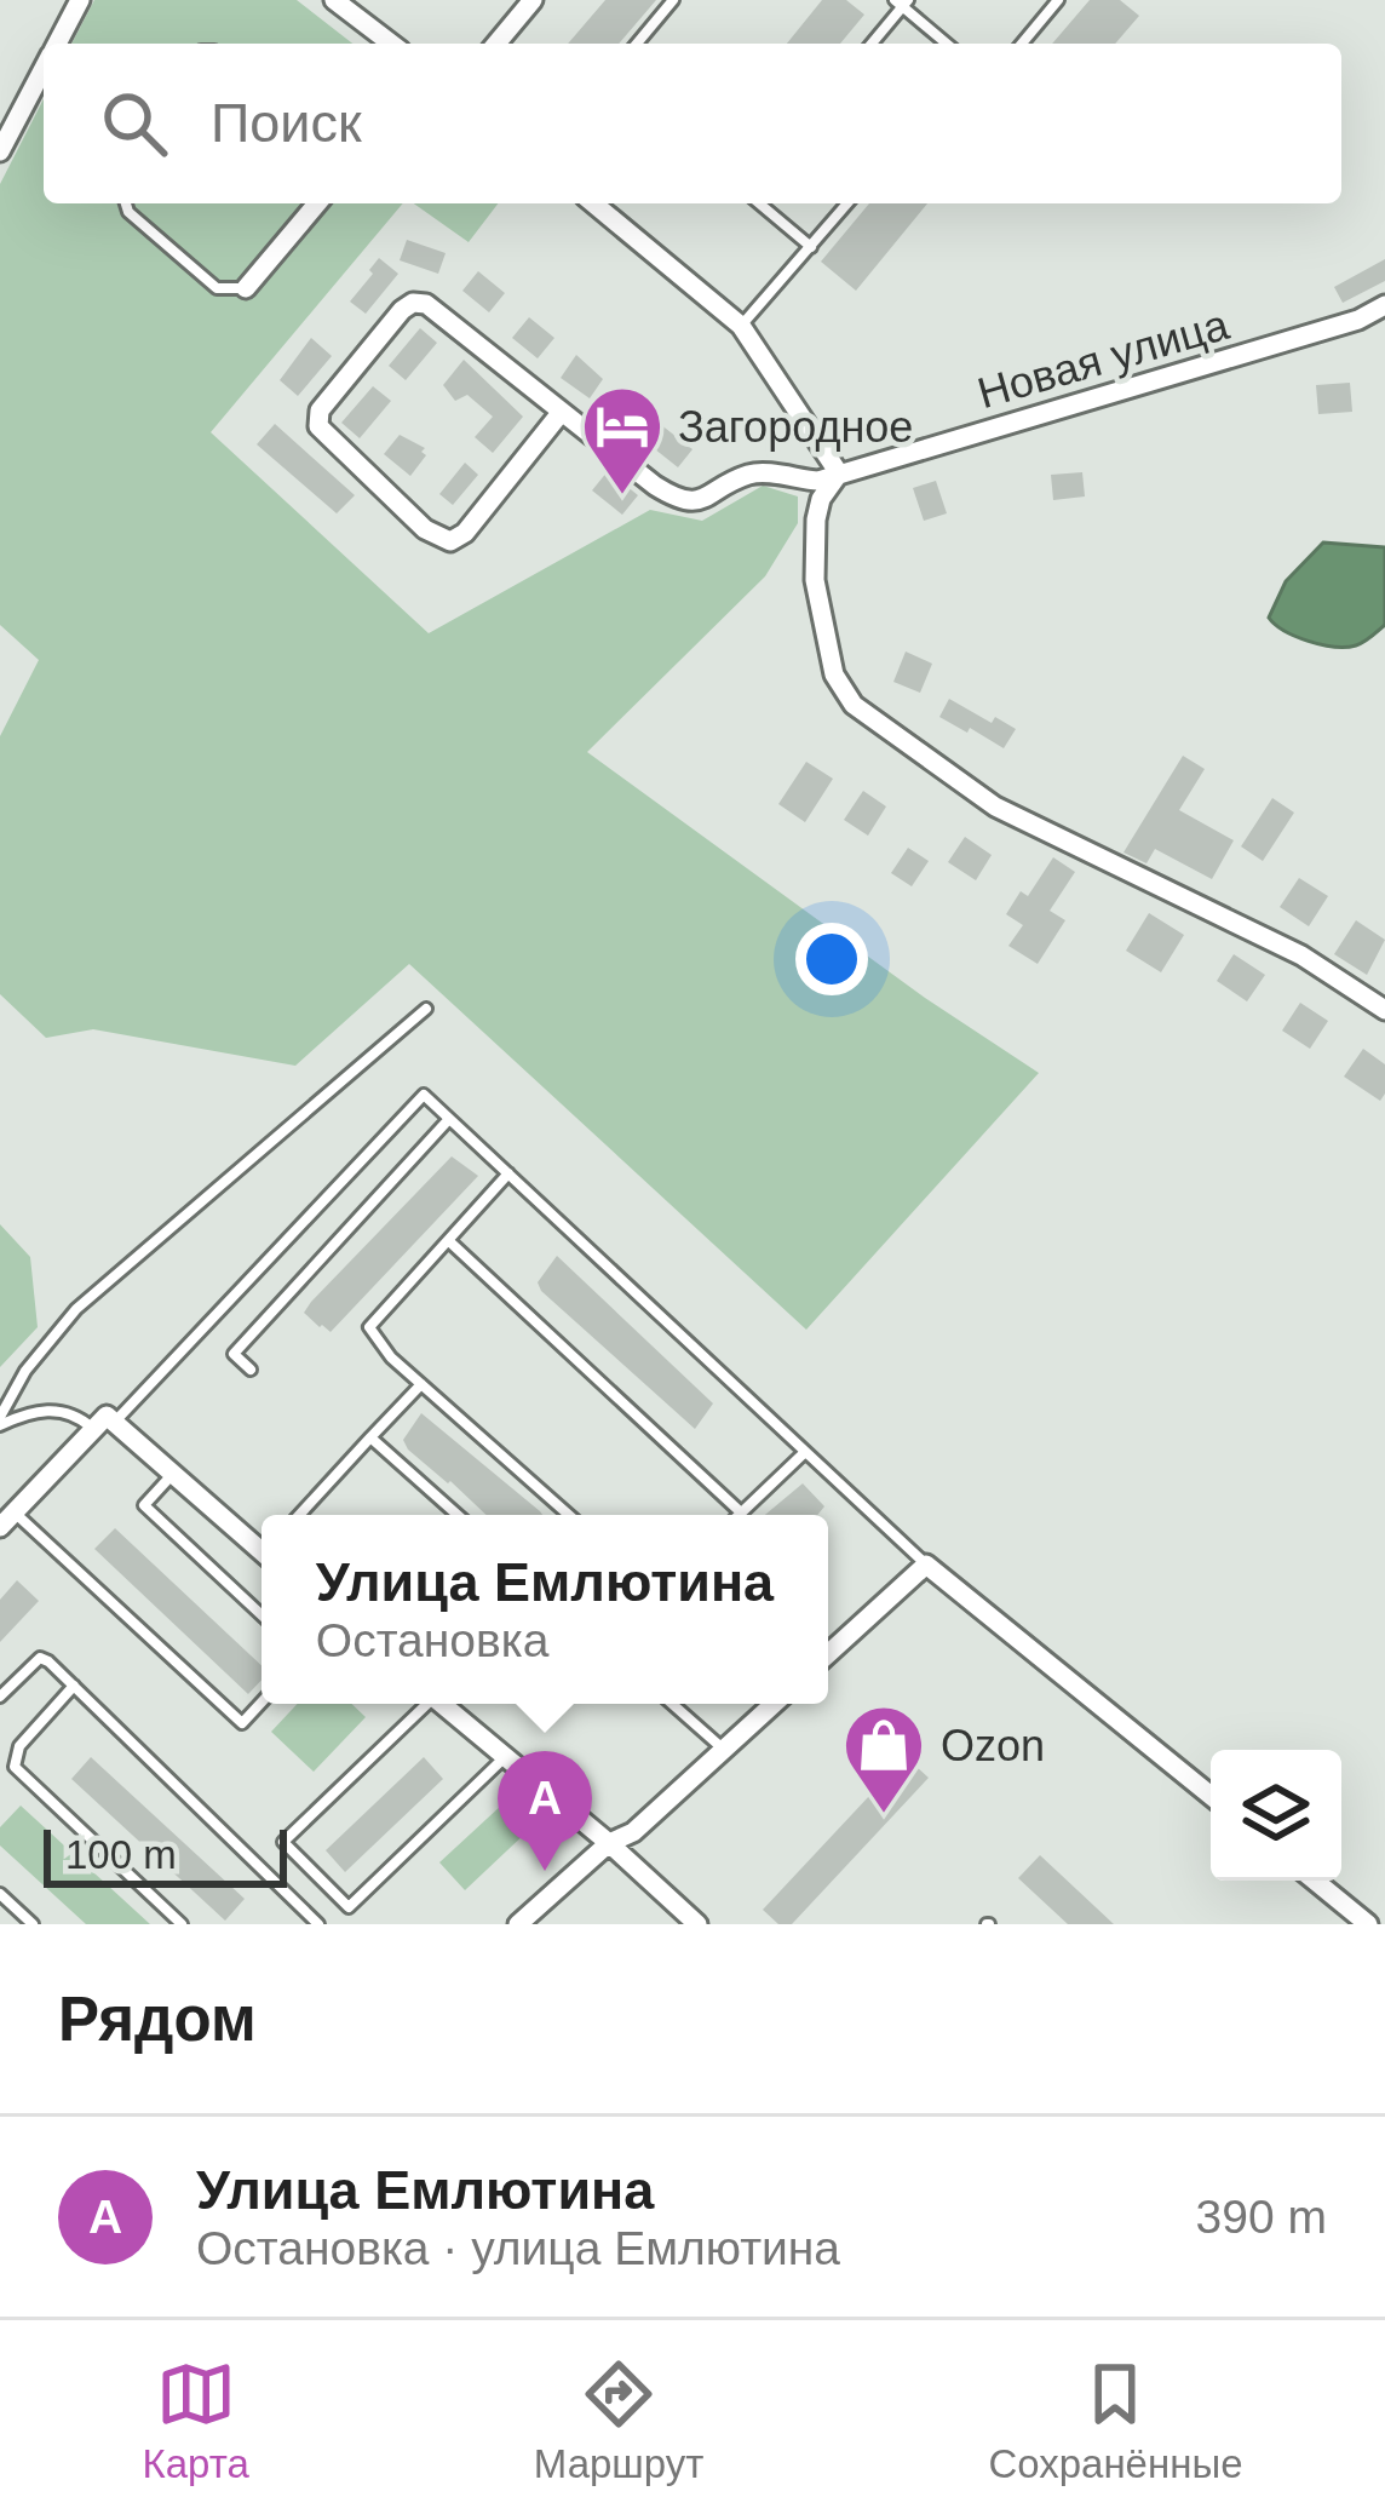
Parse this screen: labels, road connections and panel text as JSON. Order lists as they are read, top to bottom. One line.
{"streets":{"street":["Новая улица"]},"places":{"hotel":["Загородное"],"shop":["Ozon"]},"scale_bar":"100 m","page":{"search":"Поиск","popup":["Улица Емлютина","Остановка"],"pins":"A","scale":"100 m","heading":"Рядом","list":[{"mark":"A","name":"Улица Емлютина","note":"Остановка · улица Емлютина","value":"390 m"}],"nav":["Карта","Маршрут","Сохранённые"]}}
